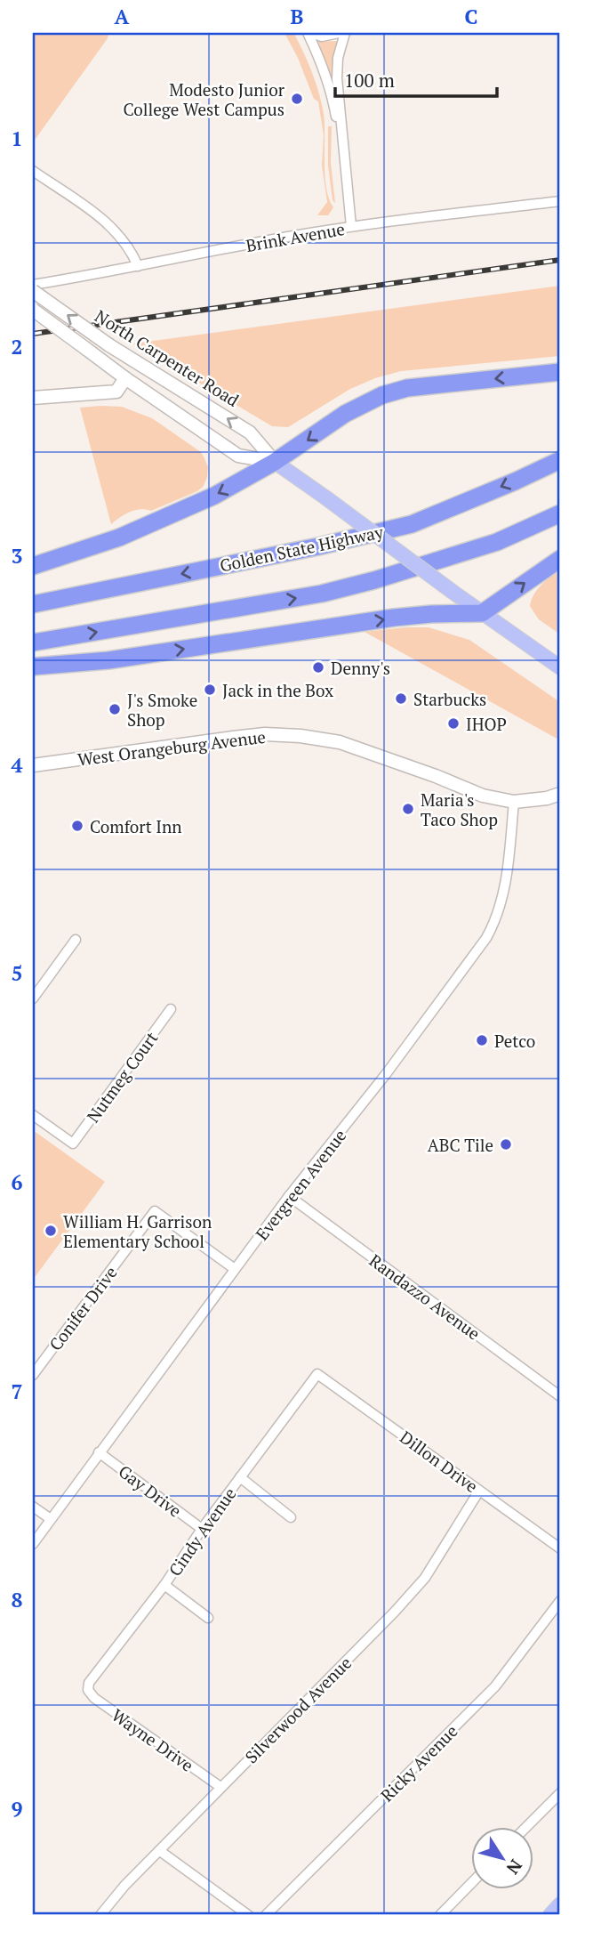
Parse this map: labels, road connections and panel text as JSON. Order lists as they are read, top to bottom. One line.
{"streets":{"highway":["Golden State Highway"],"main road":["North Carpenter Road"],"street":["Brink Avenue","West Orangeburg Avenue","Nutmeg Court","Evergreen Avenue","Randazzo Avenue","Conifer Drive","Dillon Drive","Gay Drive","Cindy Avenue","Silverwood Avenue","Wayne Drive","Ricky Avenue"]},"crossings":[["West Orangeburg Avenue","Evergreen Avenue"],["Evergreen Avenue","Randazzo Avenue"],["Evergreen Avenue","Conifer Drive"],["Evergreen Avenue","Gay Drive"],["Dillon Drive","Cindy Avenue"],["Dillon Drive","Silverwood Avenue"],["Gay Drive","Cindy Avenue"],["Cindy Avenue","Wayne Drive"],["Silverwood Avenue","Wayne Drive"]],"places":["Modesto Junior College West Campus","Denny's","Jack in the Box","Starbucks","J's Smoke Shop","IHOP","Maria's Taco Shop","Comfort Inn","Petco","ABC Tile","William H. Garrison Elementary School"],"scale_bar":"100 m","north":"bottom right","grid":{"columns":["A","B","C"],"rows":["1","2","3","4","5","6","7","8","9"]}}
